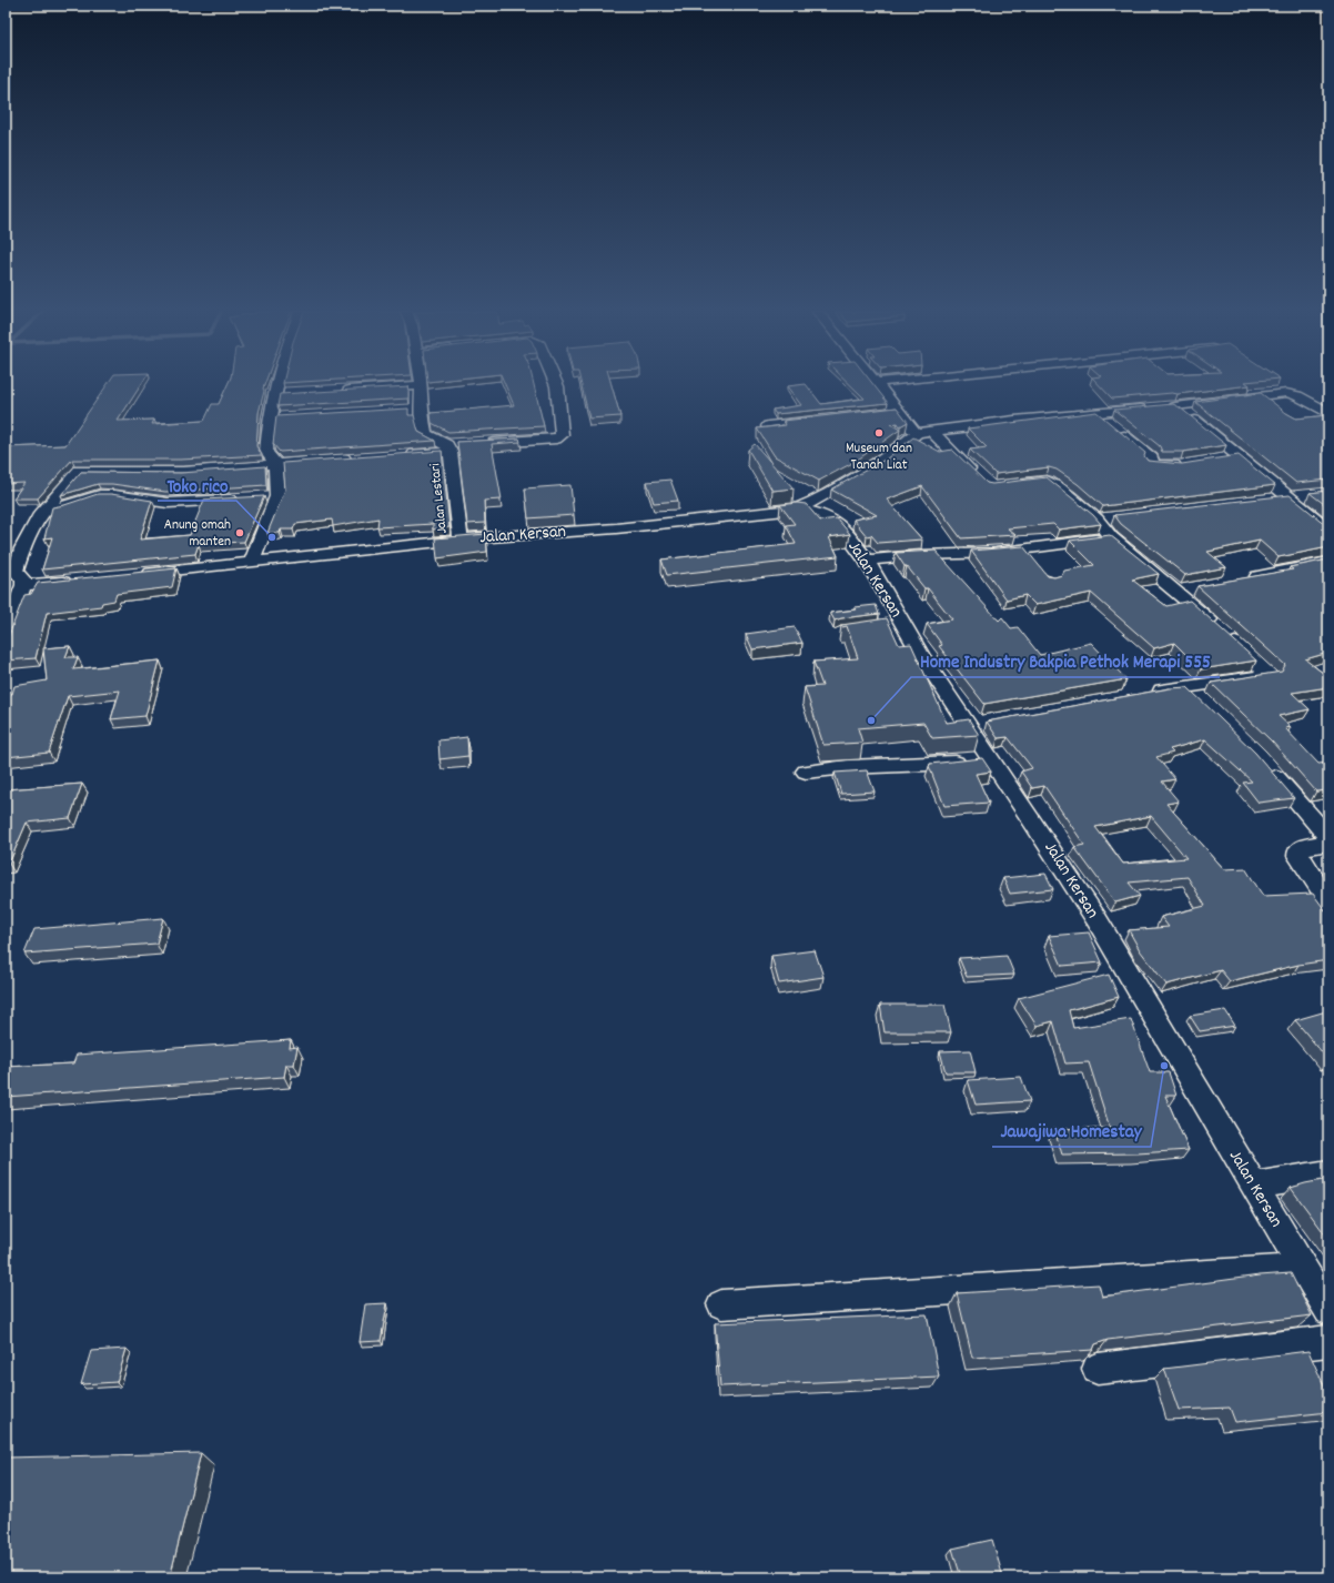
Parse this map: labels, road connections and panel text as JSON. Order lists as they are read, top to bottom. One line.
{"streets":{"street":["Jalan Lestari","Jalan Kersan"]},"crossings":[["Jalan Lestari","Jalan Kersan"]],"places":["Museum dan Tanah Liat","Anung omah manten","Toko rico","Home Industry Bakpia Pethok Merapi 555","Jawajiwa Homestay"]}
